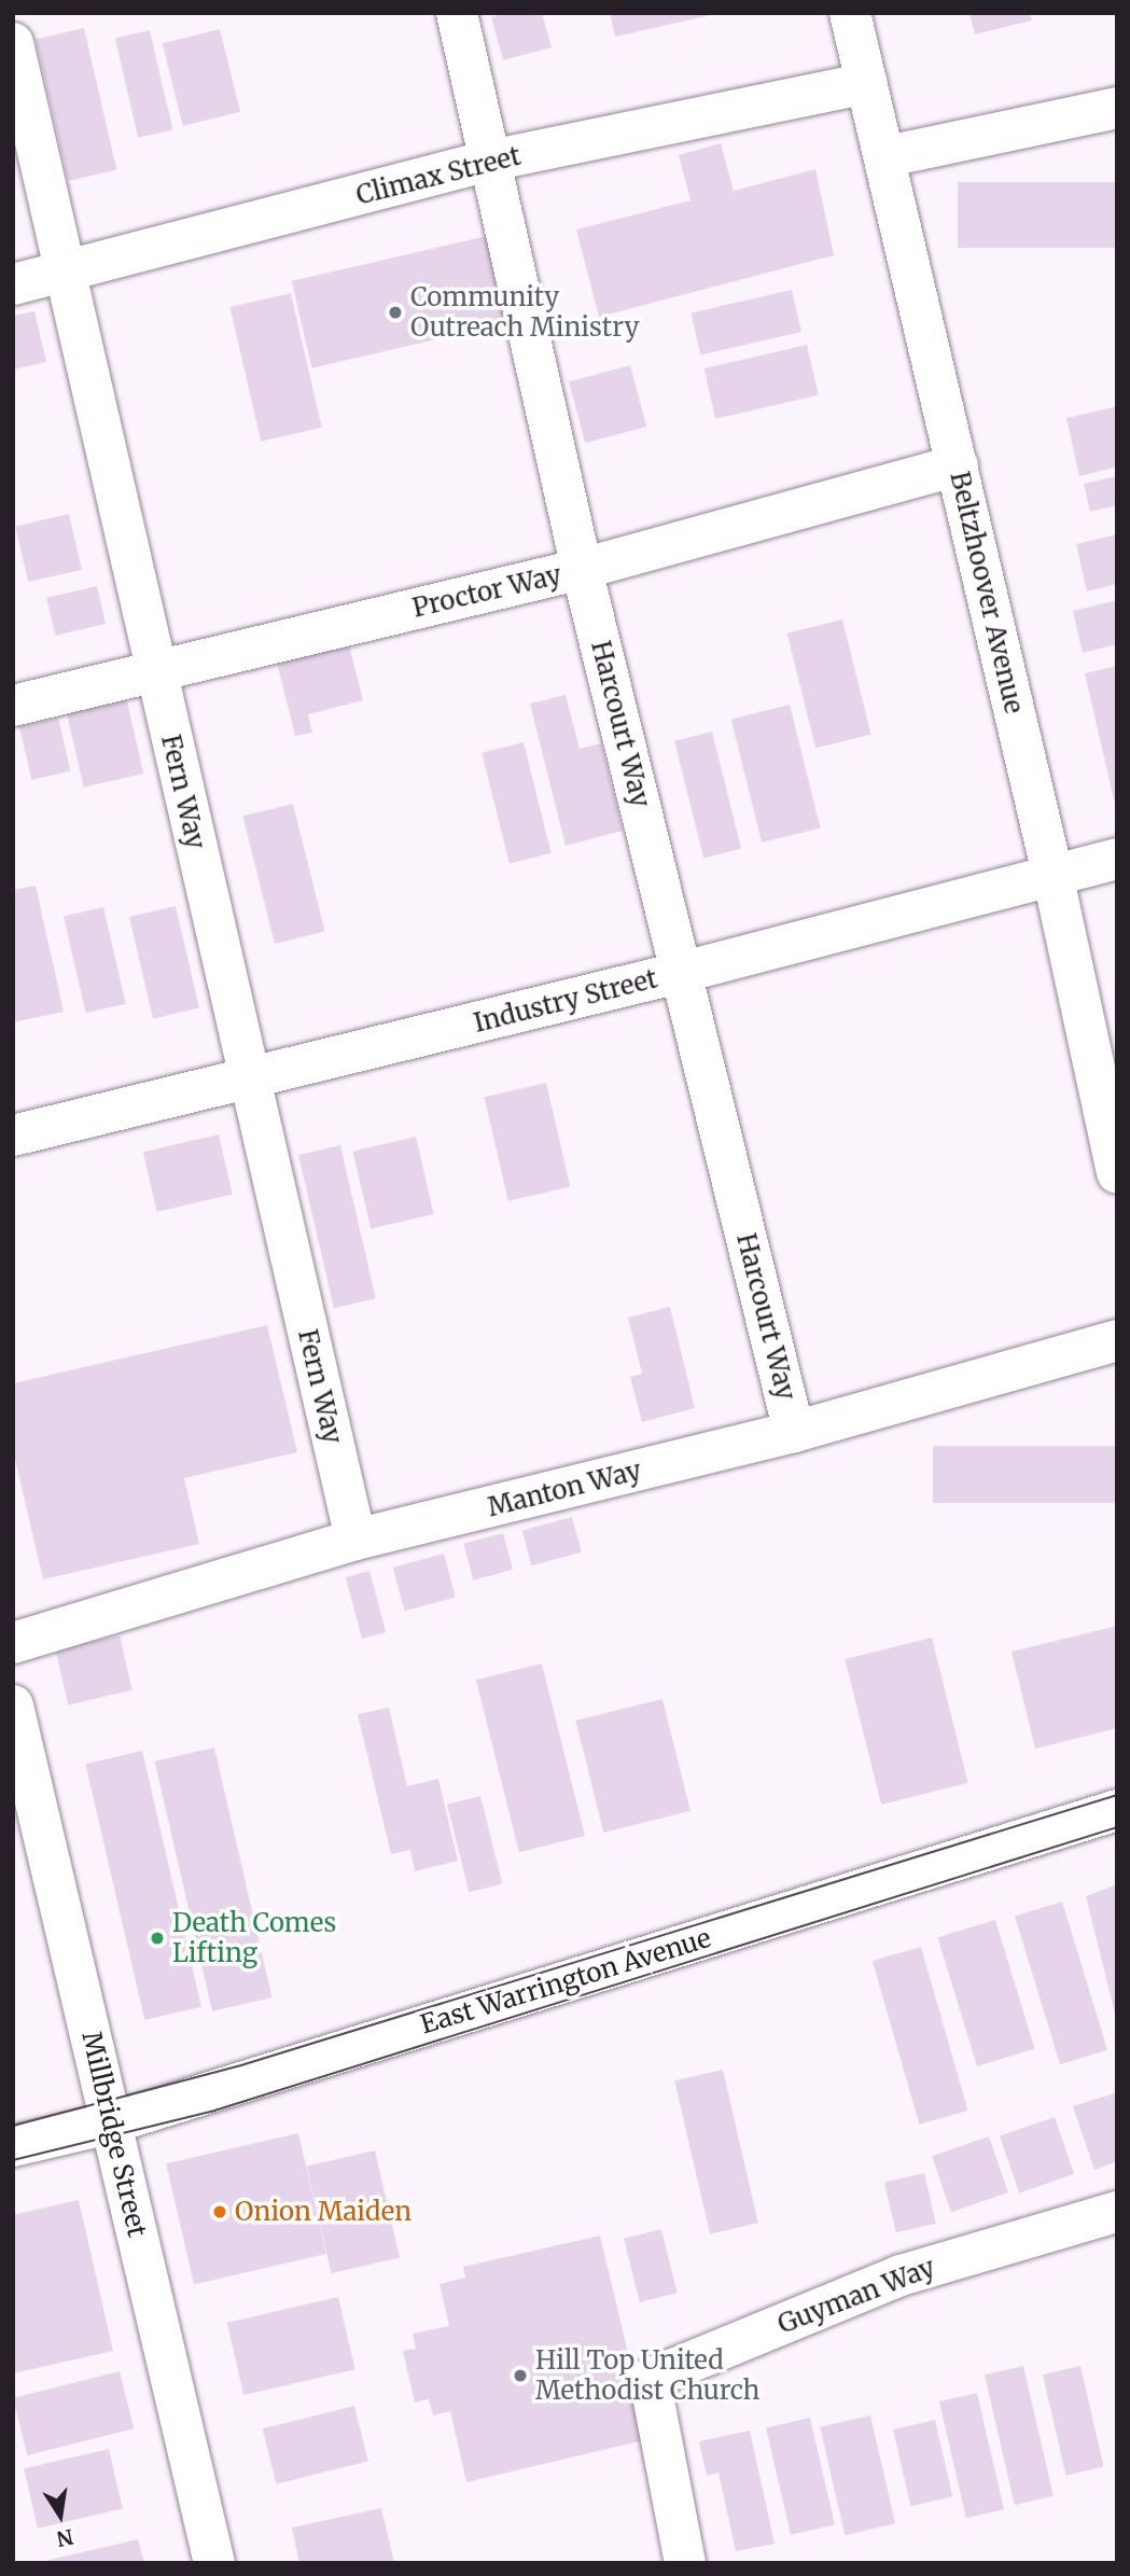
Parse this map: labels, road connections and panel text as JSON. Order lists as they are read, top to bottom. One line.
{"streets":{"street":["Climax Street","Proctor Way","Beltzhoover Avenue","Harcourt Way","Fern Way","Industry Street","Manton Way","East Warrington Avenue","Millbridge Street","Guyman Way"]},"crossings":[["Climax Street","Beltzhoover Avenue"],["Climax Street","Harcourt Way"],["Climax Street","Fern Way"],["Proctor Way","Beltzhoover Avenue"],["Proctor Way","Harcourt Way"],["Proctor Way","Fern Way"],["Beltzhoover Avenue","Industry Street"],["Harcourt Way","Industry Street"],["Harcourt Way","Manton Way"],["Fern Way","Industry Street"],["Fern Way","Manton Way"],["East Warrington Avenue","Millbridge Street"]],"places":["Community Outreach Ministry","Death Comes Lifting","Onion Maiden","Hill Top United Methodist Church"],"north":"bottom"}
